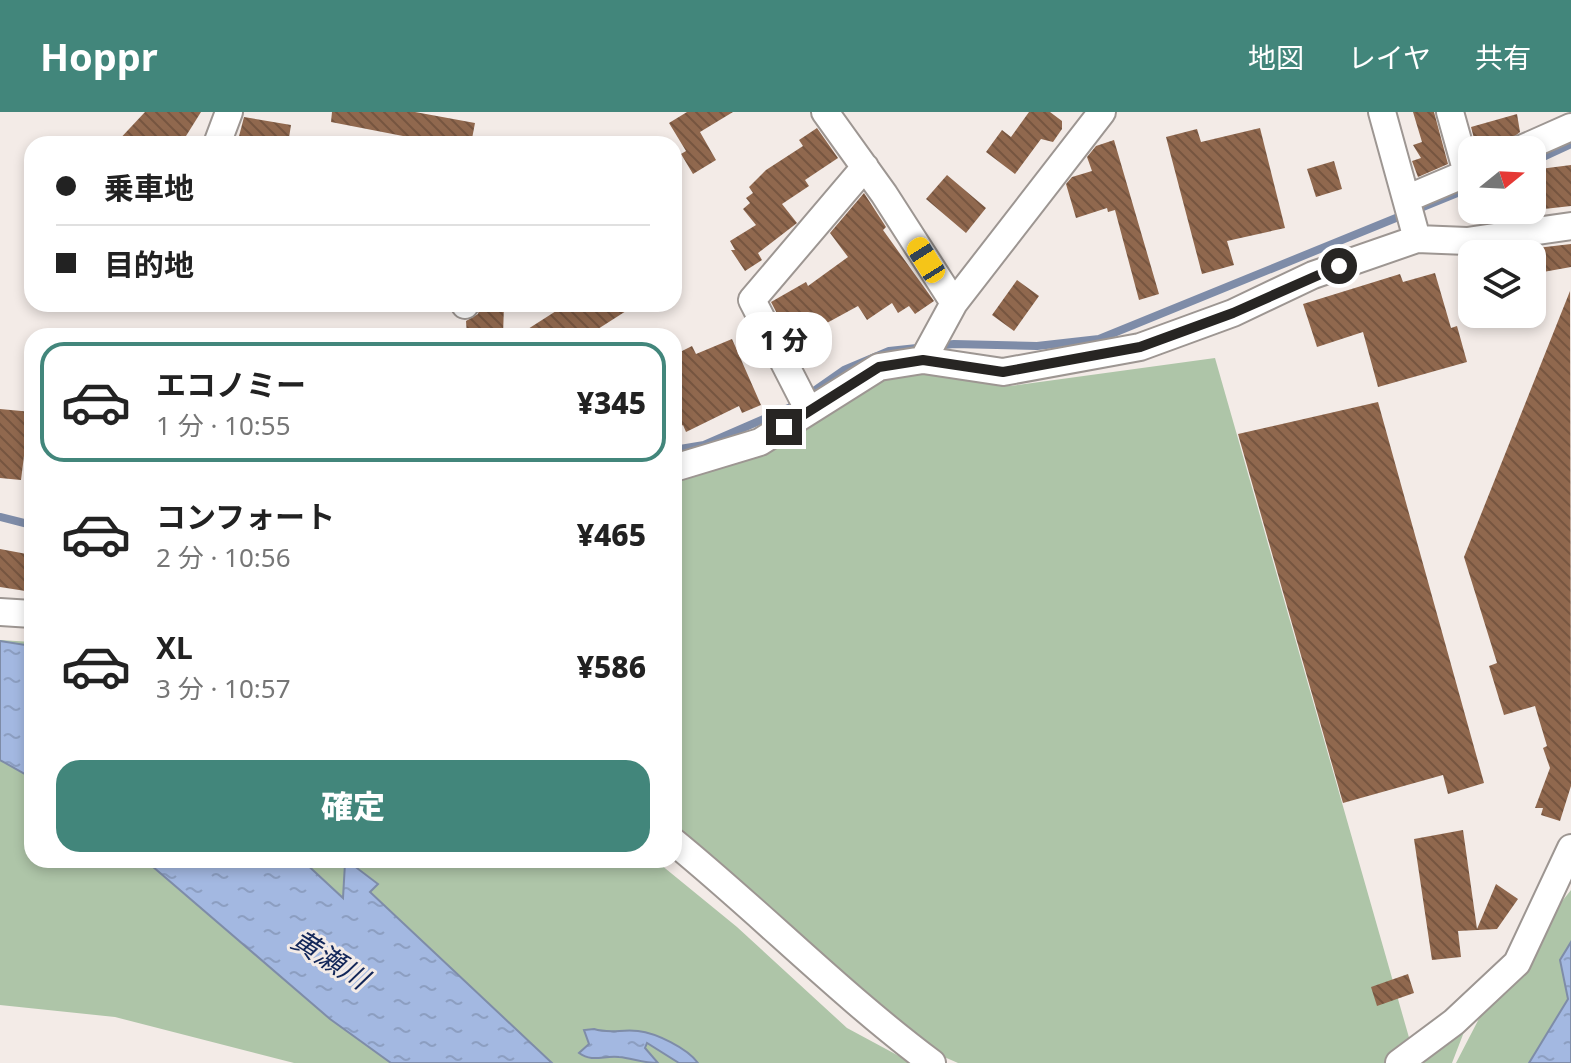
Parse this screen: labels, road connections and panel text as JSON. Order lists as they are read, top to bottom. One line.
{"water":["黄瀬川"],"north":"right","page":{"header":"Hoppr","nav":["地図","レイヤ","共有"],"banner":["乗車地","目的地"],"bubble":"1 分","list":[{"name":"エコノミー","note":"1 分 · 10:55","value":"¥345"},{"name":"コンフォート","note":"2 分 · 10:56","value":"¥465"},{"name":"XL","note":"3 分 · 10:57","value":"¥586"}],"buttons":"確定"}}
